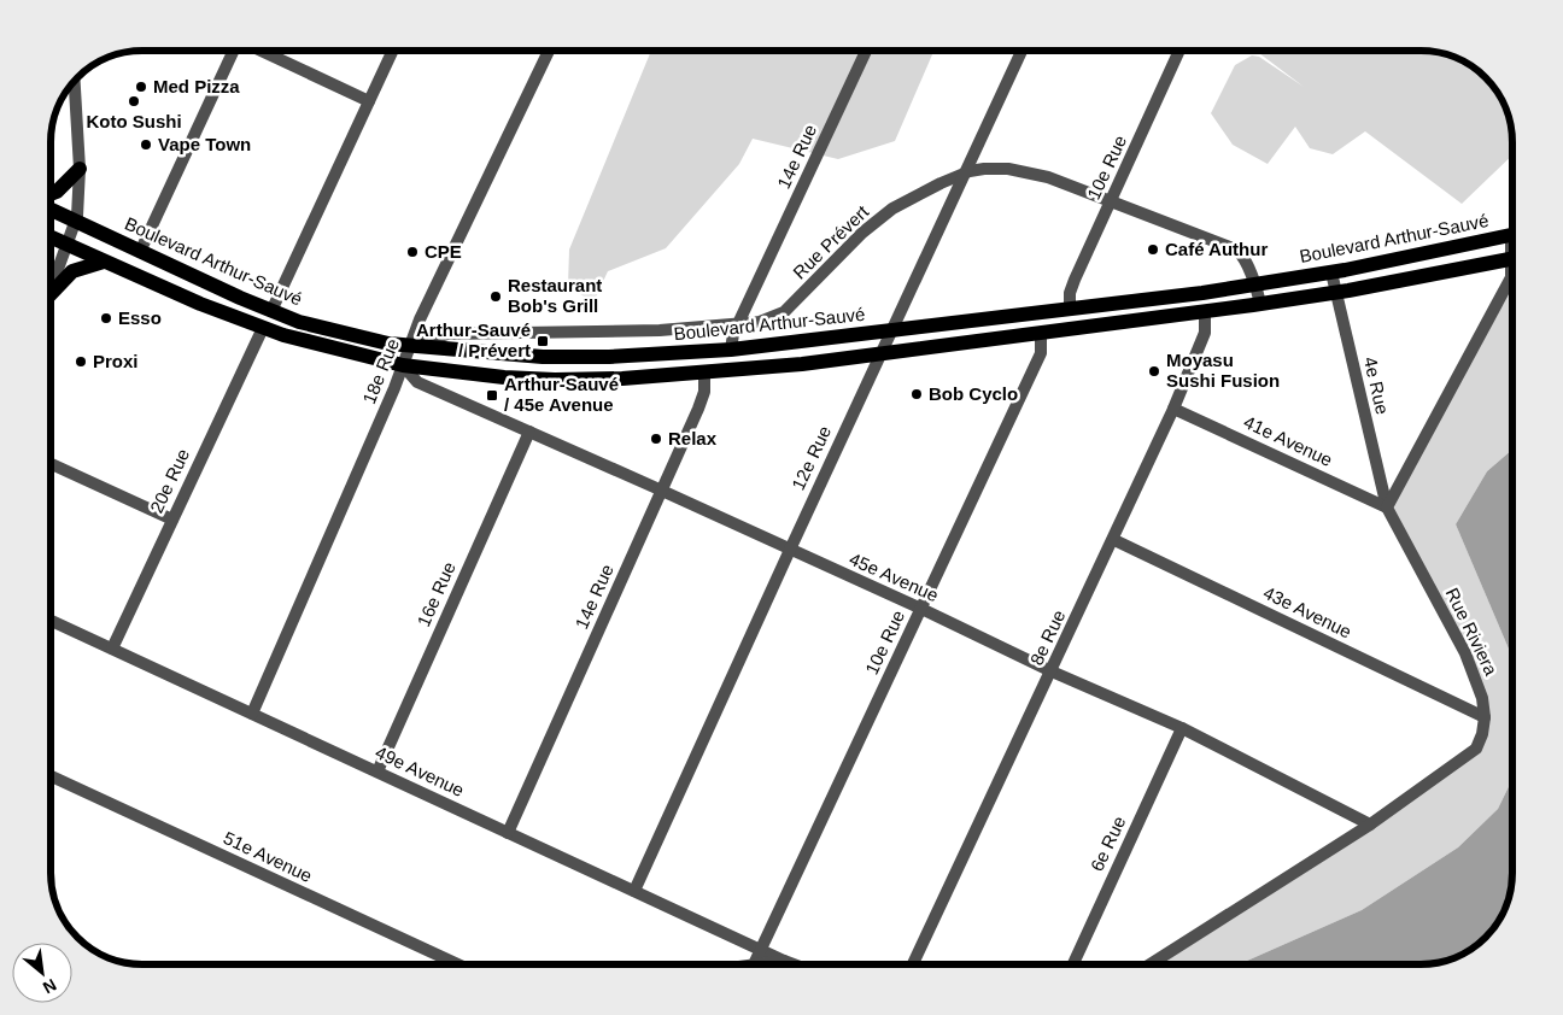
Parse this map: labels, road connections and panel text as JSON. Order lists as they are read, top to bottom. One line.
{"streets":{"main road":["Boulevard Arthur-Sauvé"],"street":["14e Rue","10e Rue","Rue Prévert","18e Rue","4e Rue","41e Avenue","12e Rue","20e Rue","45e Avenue","16e Rue","43e Avenue","Rue Riviera","8e Rue","49e Avenue","6e Rue","51e Avenue"]},"crossings":[["14e Rue","Boulevard Arthur-Sauvé"],["14e Rue","Rue Prévert"],["14e Rue","45e Avenue"],["14e Rue","49e Avenue"],["10e Rue","Boulevard Arthur-Sauvé"],["10e Rue","Rue Prévert"],["10e Rue","45e Avenue"],["10e Rue","49e Avenue"],["Boulevard Arthur-Sauvé","Rue Prévert"],["Boulevard Arthur-Sauvé","18e Rue"],["Boulevard Arthur-Sauvé","4e Rue"],["Boulevard Arthur-Sauvé","12e Rue"],["Rue Prévert","18e Rue"],["Rue Prévert","12e Rue"],["18e Rue","45e Avenue"],["18e Rue","49e Avenue"],["4e Rue","41e Avenue"],["4e Rue","Rue Riviera"],["41e Avenue","Rue Riviera"],["41e Avenue","8e Rue"],["12e Rue","45e Avenue"],["12e Rue","49e Avenue"],["20e Rue","49e Avenue"],["45e Avenue","16e Rue"],["45e Avenue","Rue Riviera"],["45e Avenue","8e Rue"],["45e Avenue","6e Rue"],["16e Rue","49e Avenue"],["43e Avenue","Rue Riviera"],["43e Avenue","8e Rue"]],"places":{"other":["Med Pizza","Koto Sushi","Vape Town","Café Authur","CPE","Restaurant Bob's Grill","Esso","Proxi","Moyasu Sushi Fusion","Bob Cyclo","Relax"],"transit":["Arthur-Sauvé / Prévert","Arthur-Sauvé / 45e Avenue"]},"north":"bottom right"}
